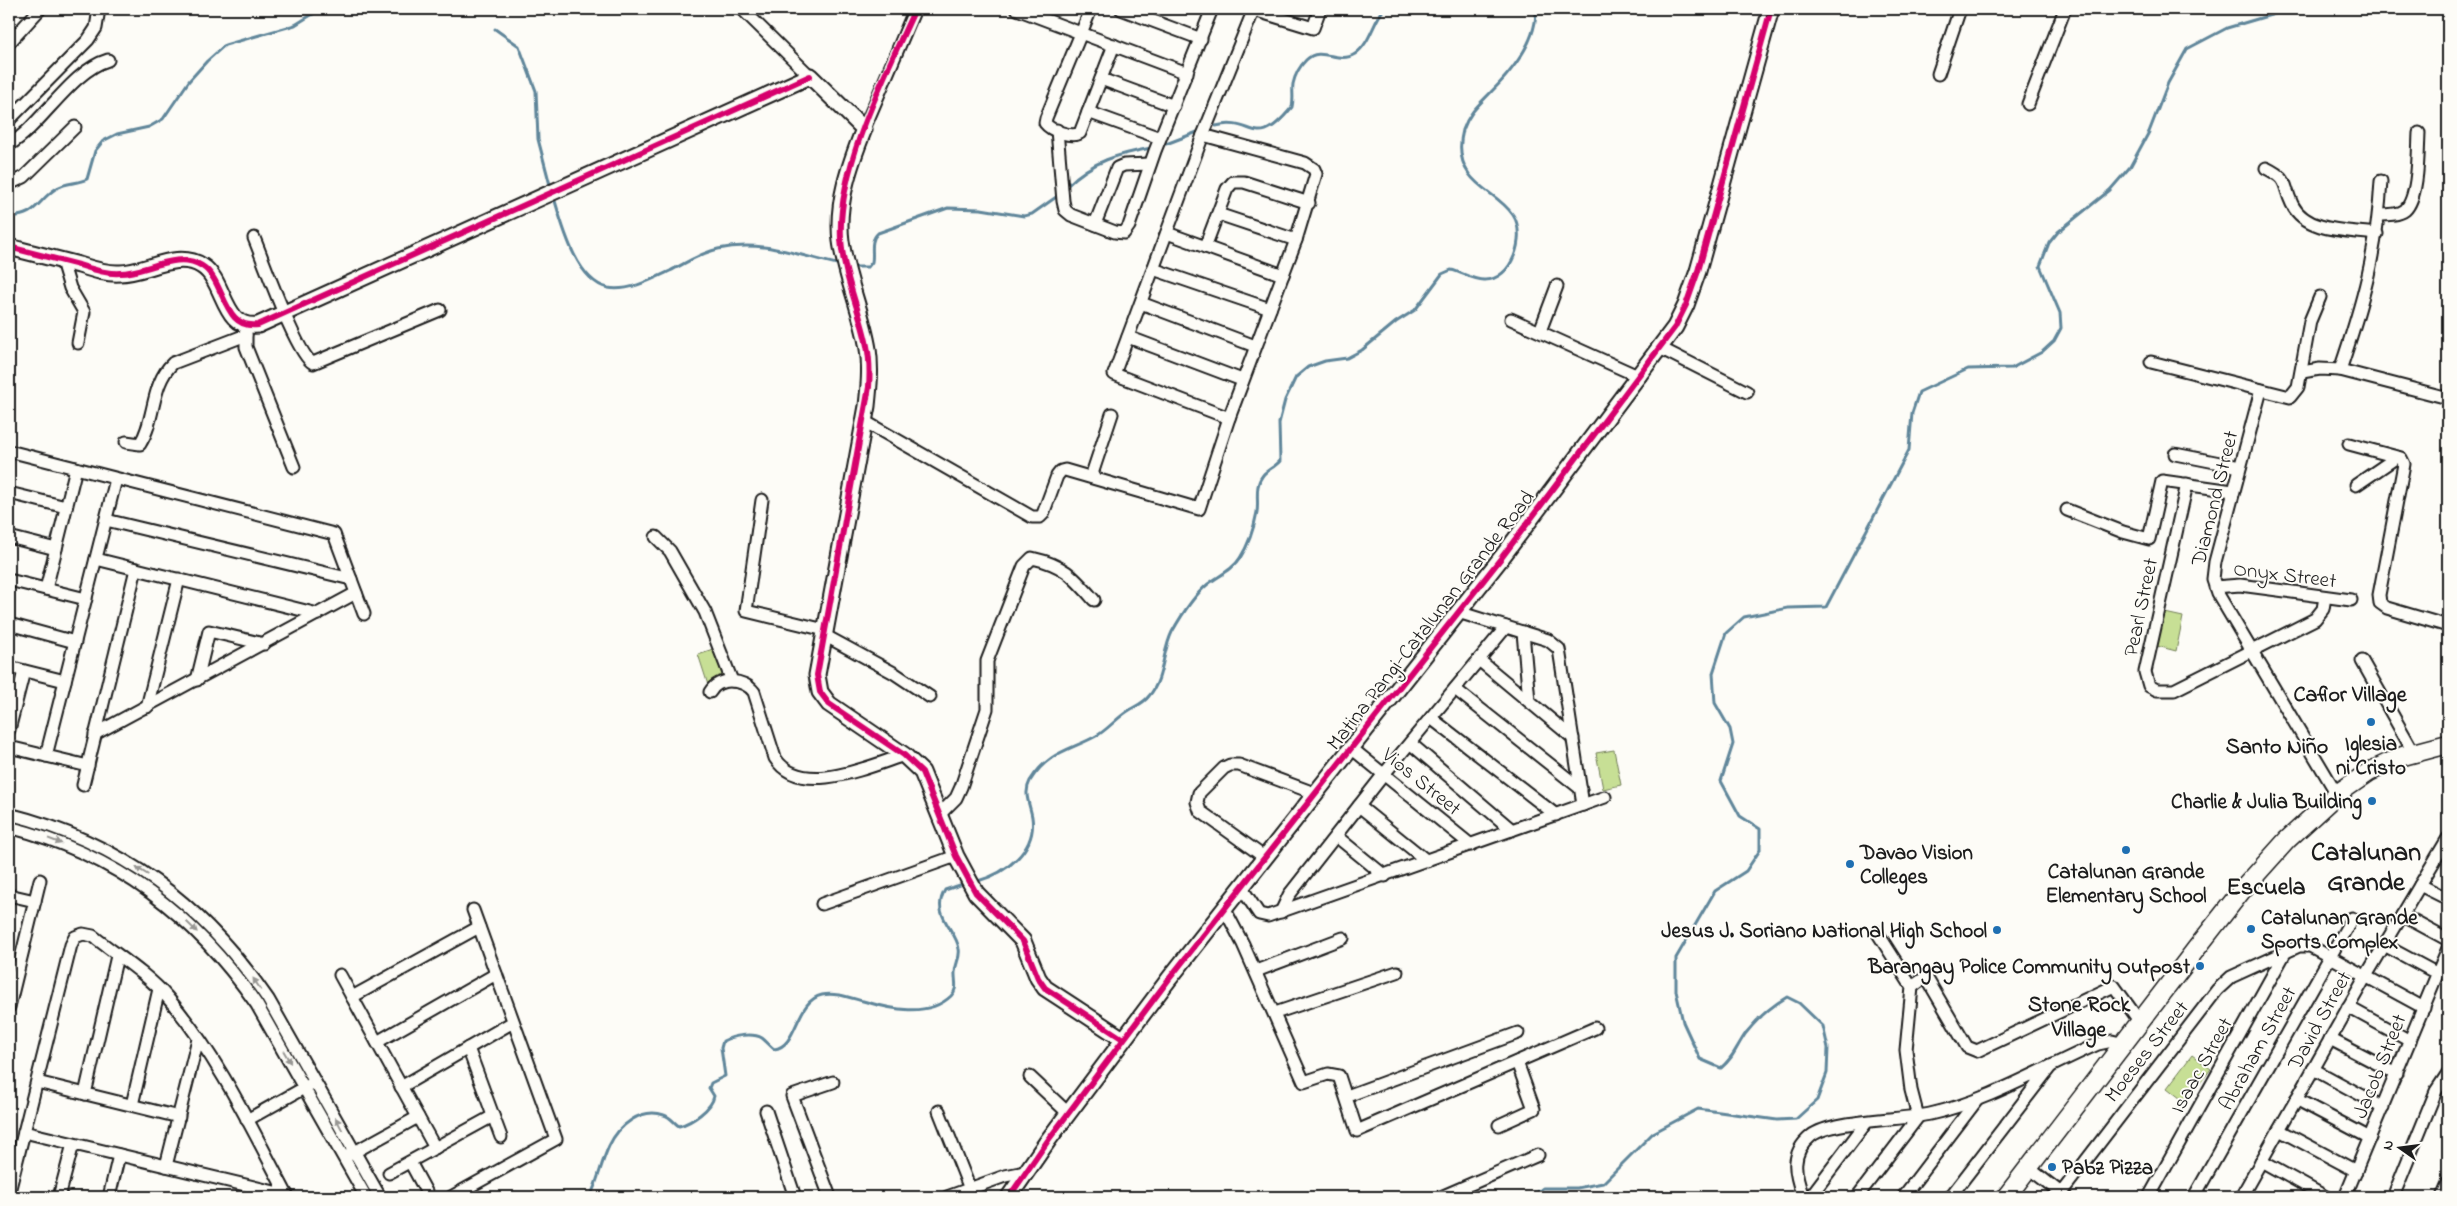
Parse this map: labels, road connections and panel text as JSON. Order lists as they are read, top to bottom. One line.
{"streets":{"street":["Diamond Street","Onyx Street","Pearl Street","Matina Pangi-Catalunan Grande Road","Vios Street","David Street","Abraham Street","Moeses Street","Isaac Street","Jacob Street"]},"crossings":[["Diamond Street","Onyx Street"],["Diamond Street","Pearl Street"],["Matina Pangi-Catalunan Grande Road","Vios Street"],["David Street","Moeses Street"],["Abraham Street","Moeses Street"],["Moeses Street","Isaac Street"],["Moeses Street","Jacob Street"]],"districts":["Caflor Village","Santo Niño","Catalunan Grande","Escuela","Stone Rock Village"],"places":["Iglesia ni Cristo","Charlie & Julia Building","Catalunan Grande Elementary School","Davao Vision Colleges","Catalunan Grande Sports Complex","Jesus J. Soriano National High School","Barangay Police Community Outpost","Pabz Pizza"],"north":"left"}
